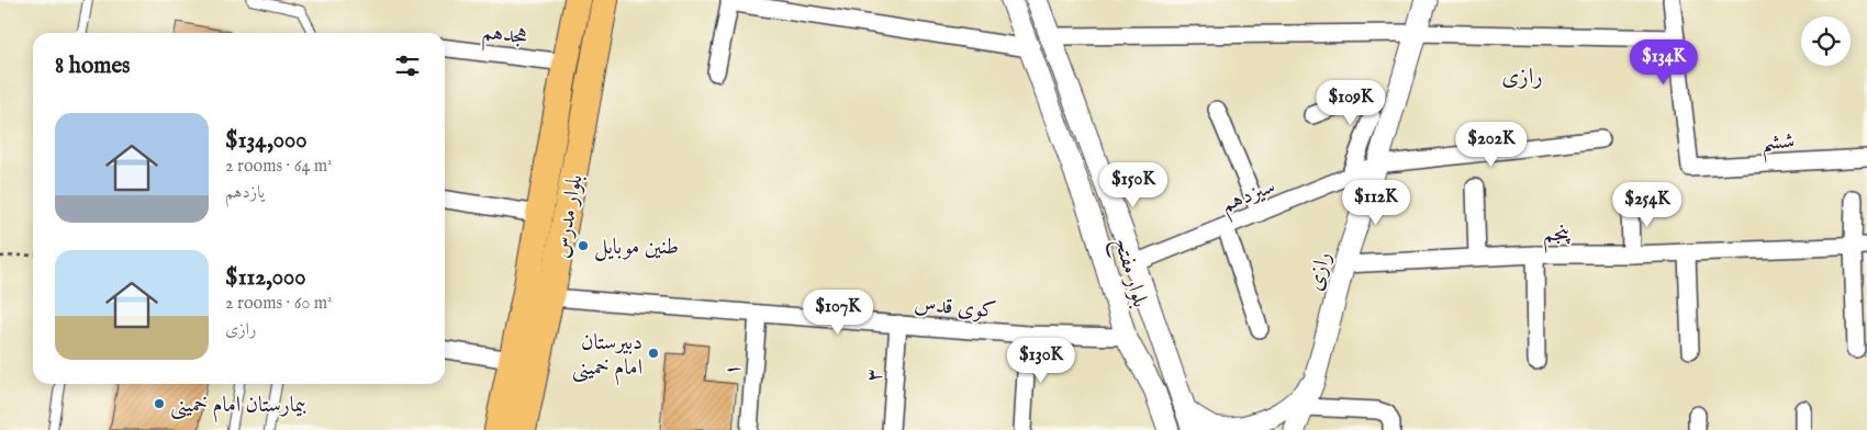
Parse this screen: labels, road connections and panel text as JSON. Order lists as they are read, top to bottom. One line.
{"streets":{"main road":["بلوار مدرس"],"street":["هجدهم","ششم","سیزدهم","پنجم","رازی","بلوار مفتح","کوی قدس","۱","۳"]},"crossings":[["هجدهم","بلوار مدرس"],["سیزدهم","رازی"],["سیزدهم","بلوار مفتح"],["بلوار مدرس","کوی قدس"],["پنجم","رازی"],["بلوار مفتح","کوی قدس"],["کوی قدس","۱"],["کوی قدس","۳"]],"districts":["رازی"],"places":["طنین موبایل","دبیرستان امام خمینی","بیمارستان امام خمینی"],"page":{"heading":"8 homes","price":["$134K","$109K","$202K","$150K","$112K","$254K","$107K","$130K"],"list":[{"name":"$134,000","note":"2 rooms · 64 m² · یازدهم"},{"name":"$112,000","note":"2 rooms · 60 m² · رازی"}]}}
